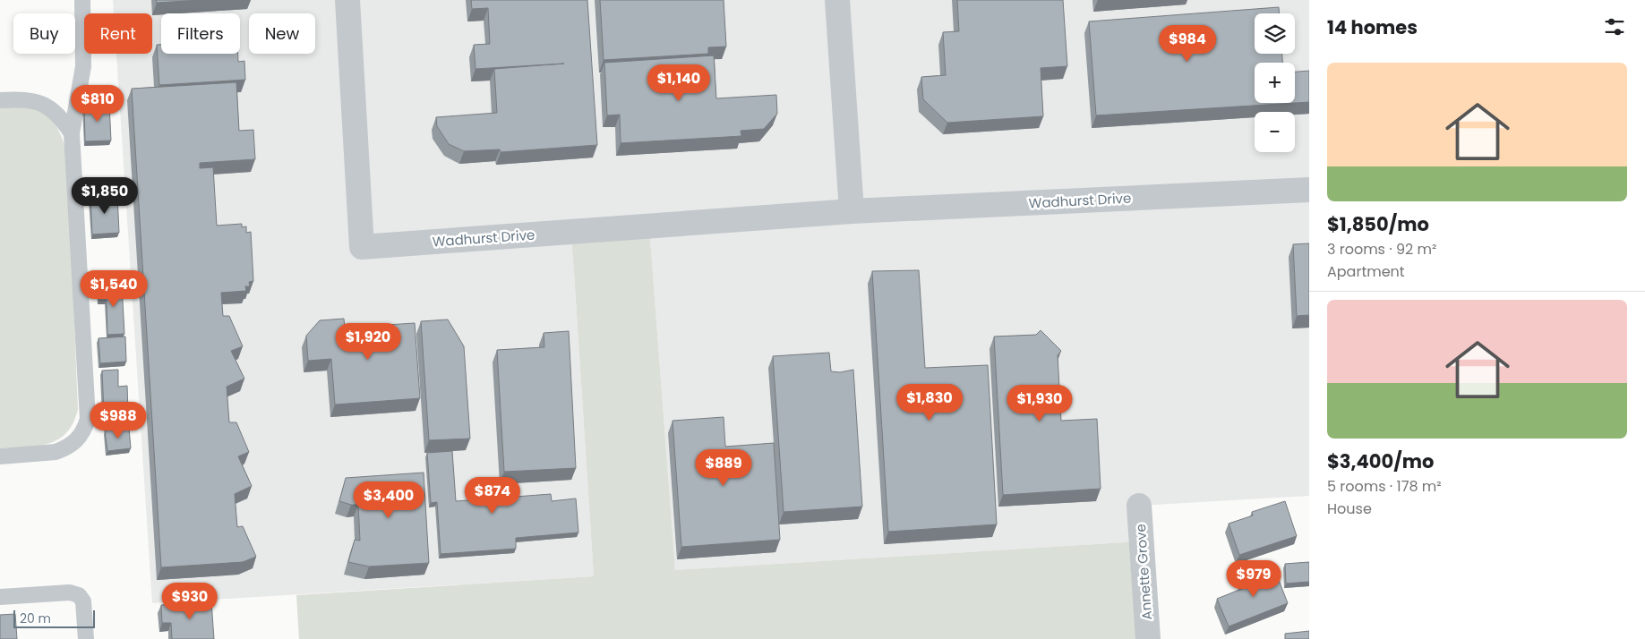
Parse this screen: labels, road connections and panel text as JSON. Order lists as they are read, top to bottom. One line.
{"streets":{"street":["Wadhurst Drive","Annette Grove"]},"scale_bar":"20 m","page":{"heading":"14 homes","map_buttons":["+","−"],"chip":["Buy","Rent","Filters","New"],"price":["$984","$1,140","$810","$1,850","$1,540","$1,920","$1,830","$1,930","$988","$889","$874","$3,400","$979","$930"],"list":[{"name":"$1,850/mo","note":"3 rooms · 92 m² · Apartment"},{"name":"$3,400/mo","note":"5 rooms · 178 m² · House"}],"scale":"20 m"}}
